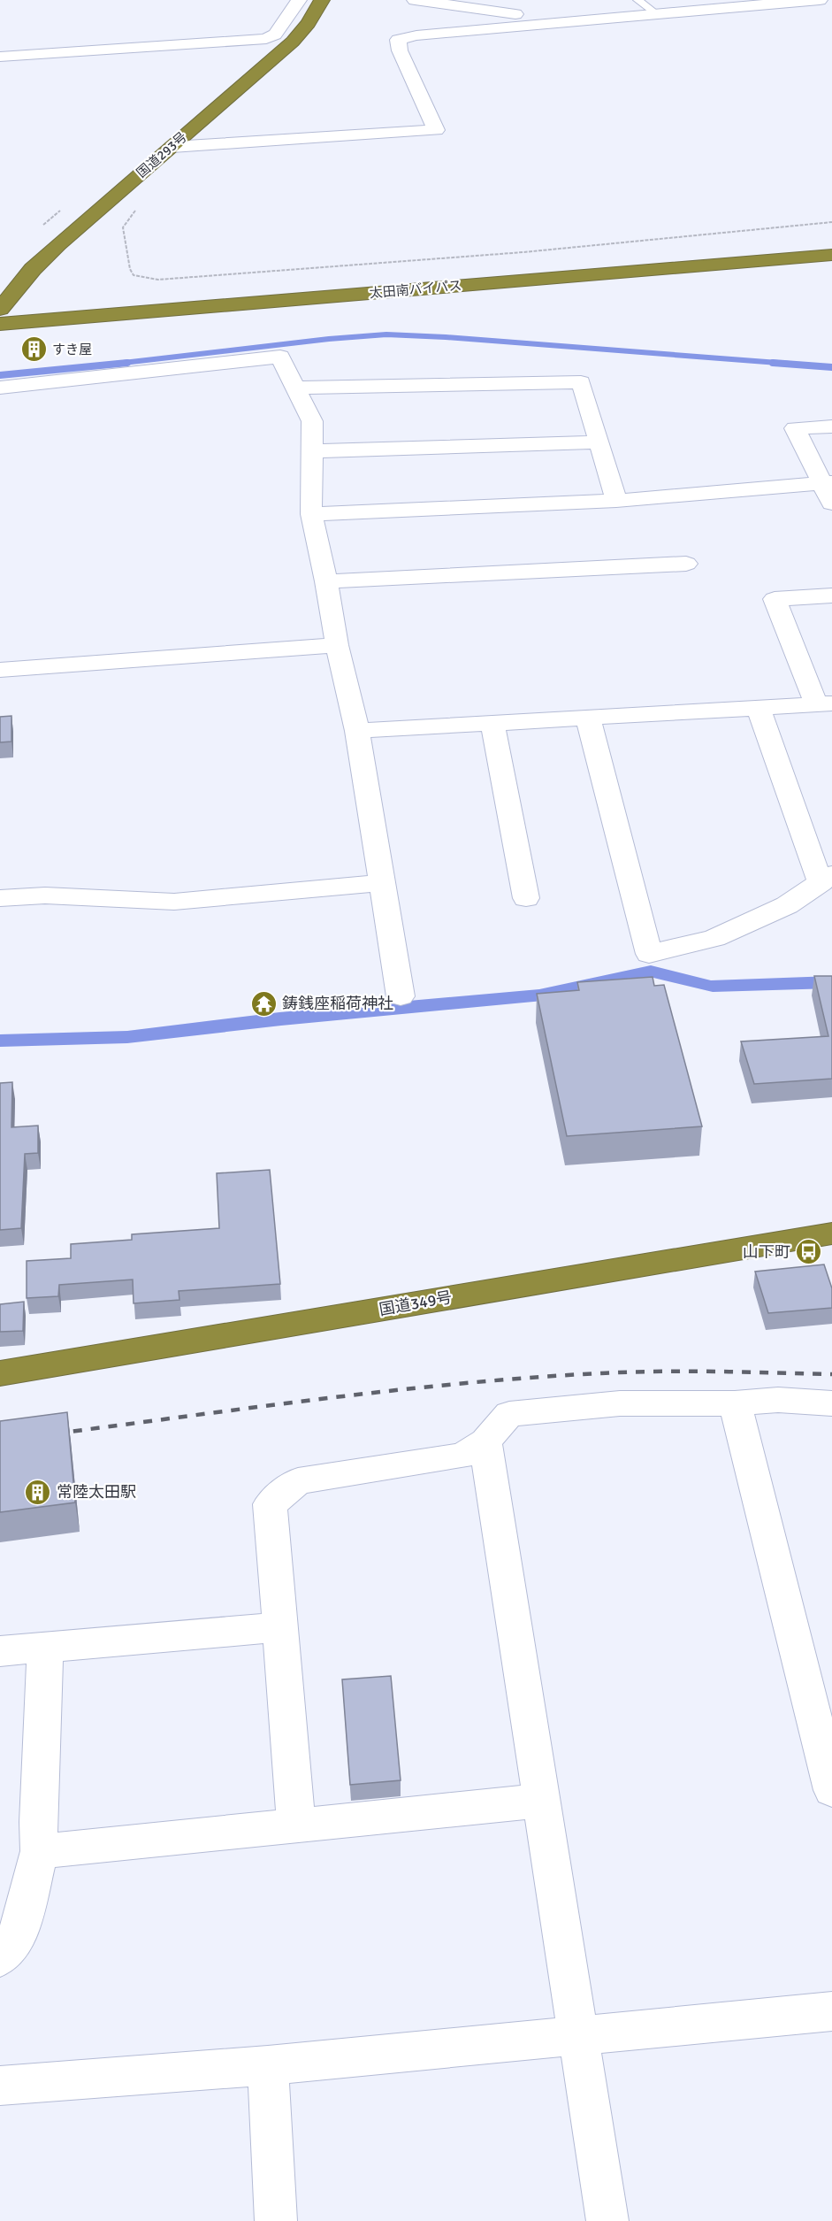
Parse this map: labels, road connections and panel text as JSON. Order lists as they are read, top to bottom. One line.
{"streets":{"highway":["国道293号","太田南バイパス","国道349号"]},"crossings":[["国道293号","太田南バイパス"]],"places":{"building":["すき屋","常陸太田駅"],"temple":["鋳銭座稲荷神社"],"bus stop":["山下町"]}}
